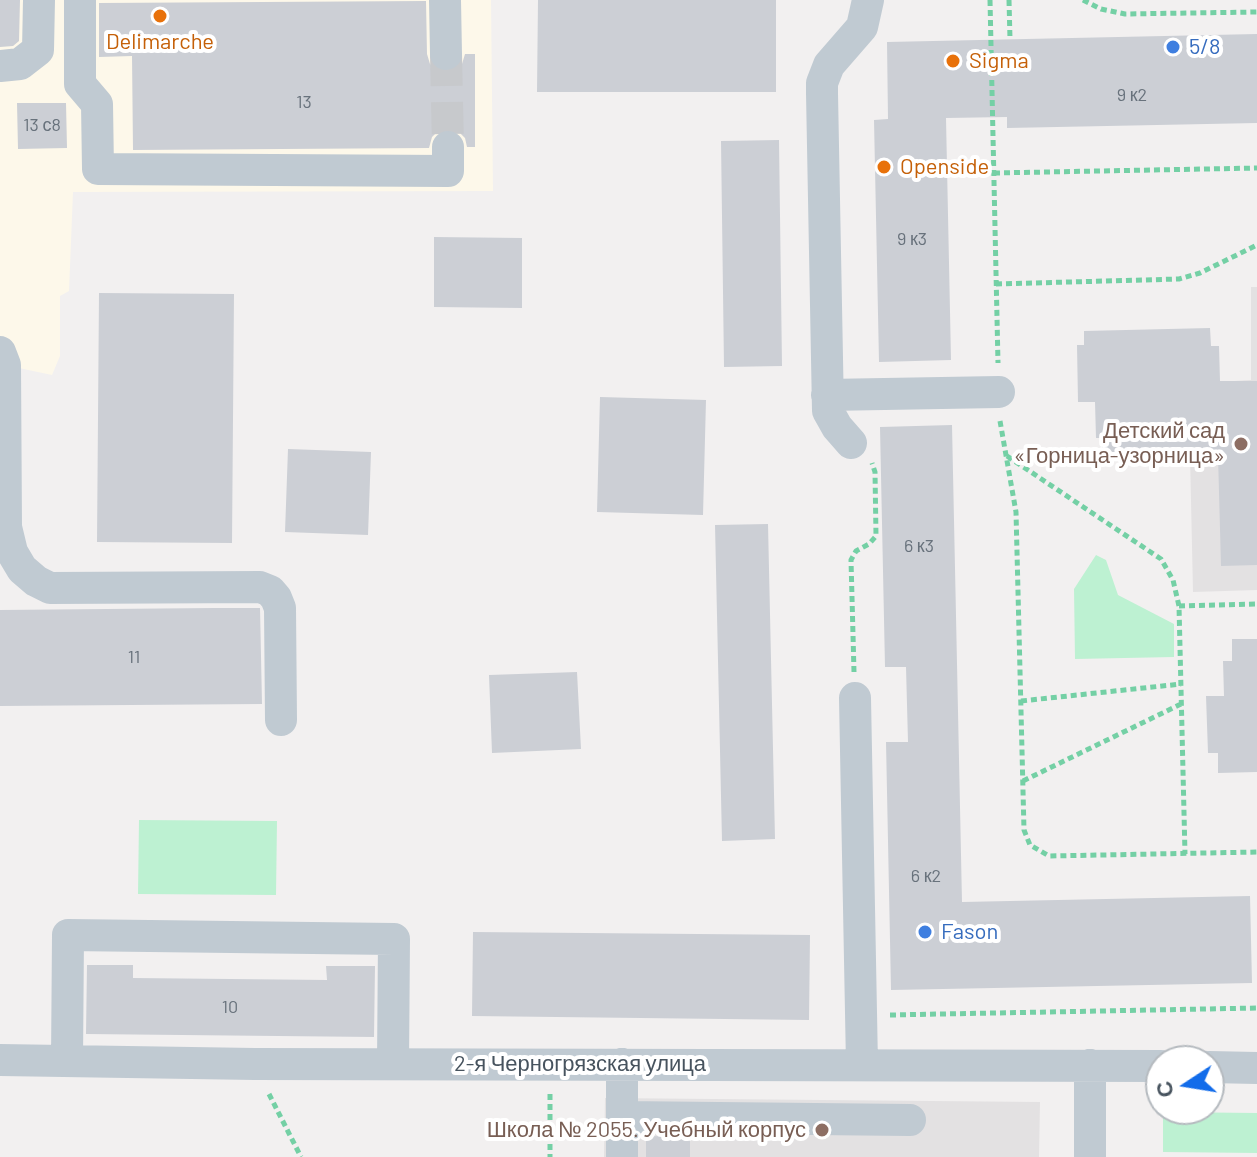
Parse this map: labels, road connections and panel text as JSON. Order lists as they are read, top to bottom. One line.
{"streets":{"street":["2-я Черногрязская улица"]},"places":["Delimarche","5/8","Sigma","Openside","Детский сад «Горница-узорница»","Fason","Школа № 2055. Учебный корпус"],"house_numbers":["9 к2","13","13 с8","9 к3","6 к3","11","6 к2","10"],"north":"left"}
